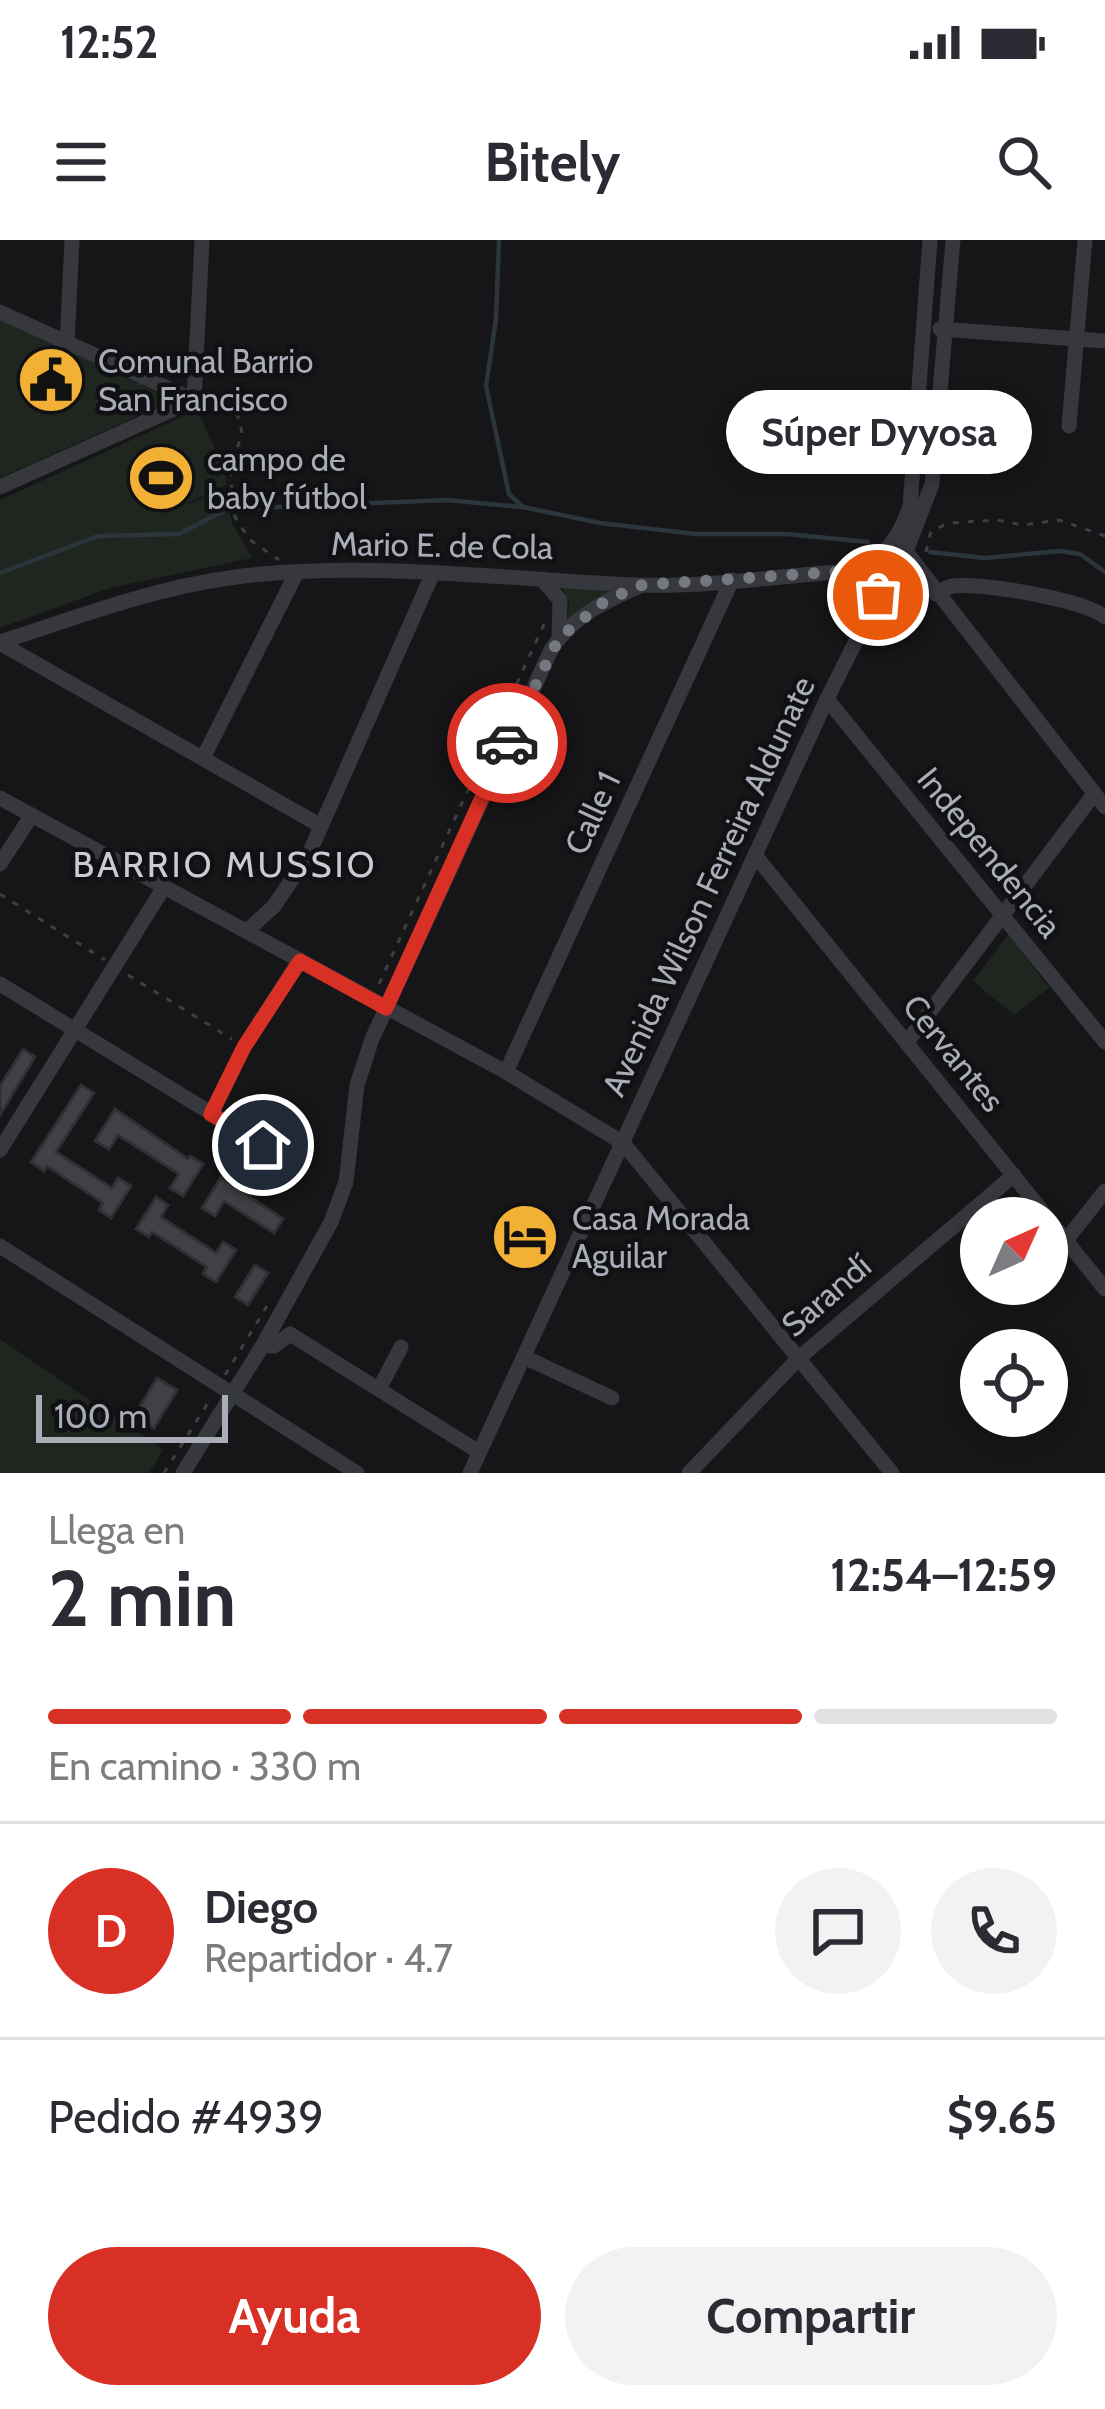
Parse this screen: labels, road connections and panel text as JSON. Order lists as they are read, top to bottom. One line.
{"streets":{"street":["Mario E. de Cola","Calle 1","Independencia","Avenida Wilson Ferreira Aldunate","Cervantes","Sarandí"]},"crossings":[["Mario E. de Cola","Calle 1"],["Independencia","Avenida Wilson Ferreira Aldunate"],["Avenida Wilson Ferreira Aldunate","Cervantes"],["Cervantes","Sarandí"]],"districts":["BARRIO MUSSIO"],"places":{"public building":["Comunal Barrio San Francisco"],"sports":["campo de baby fútbol"],"other":["Súper Dyyosa"],"hotel":["Casa Morada Aguilar"]},"scale_bar":"100 m","north":"top right","page":{"status":"12:52","header":"Bitely","bubble":"Súper Dyyosa","scale":"100 m","heading":["2 min","Llega en","12:54–12:59"],"panel":["Diego","Repartidor · 4.7","Pedido #4939","$9.65"],"bar":"En camino · 330 m","round":"D","buttons":["Ayuda","Compartir"]}}
